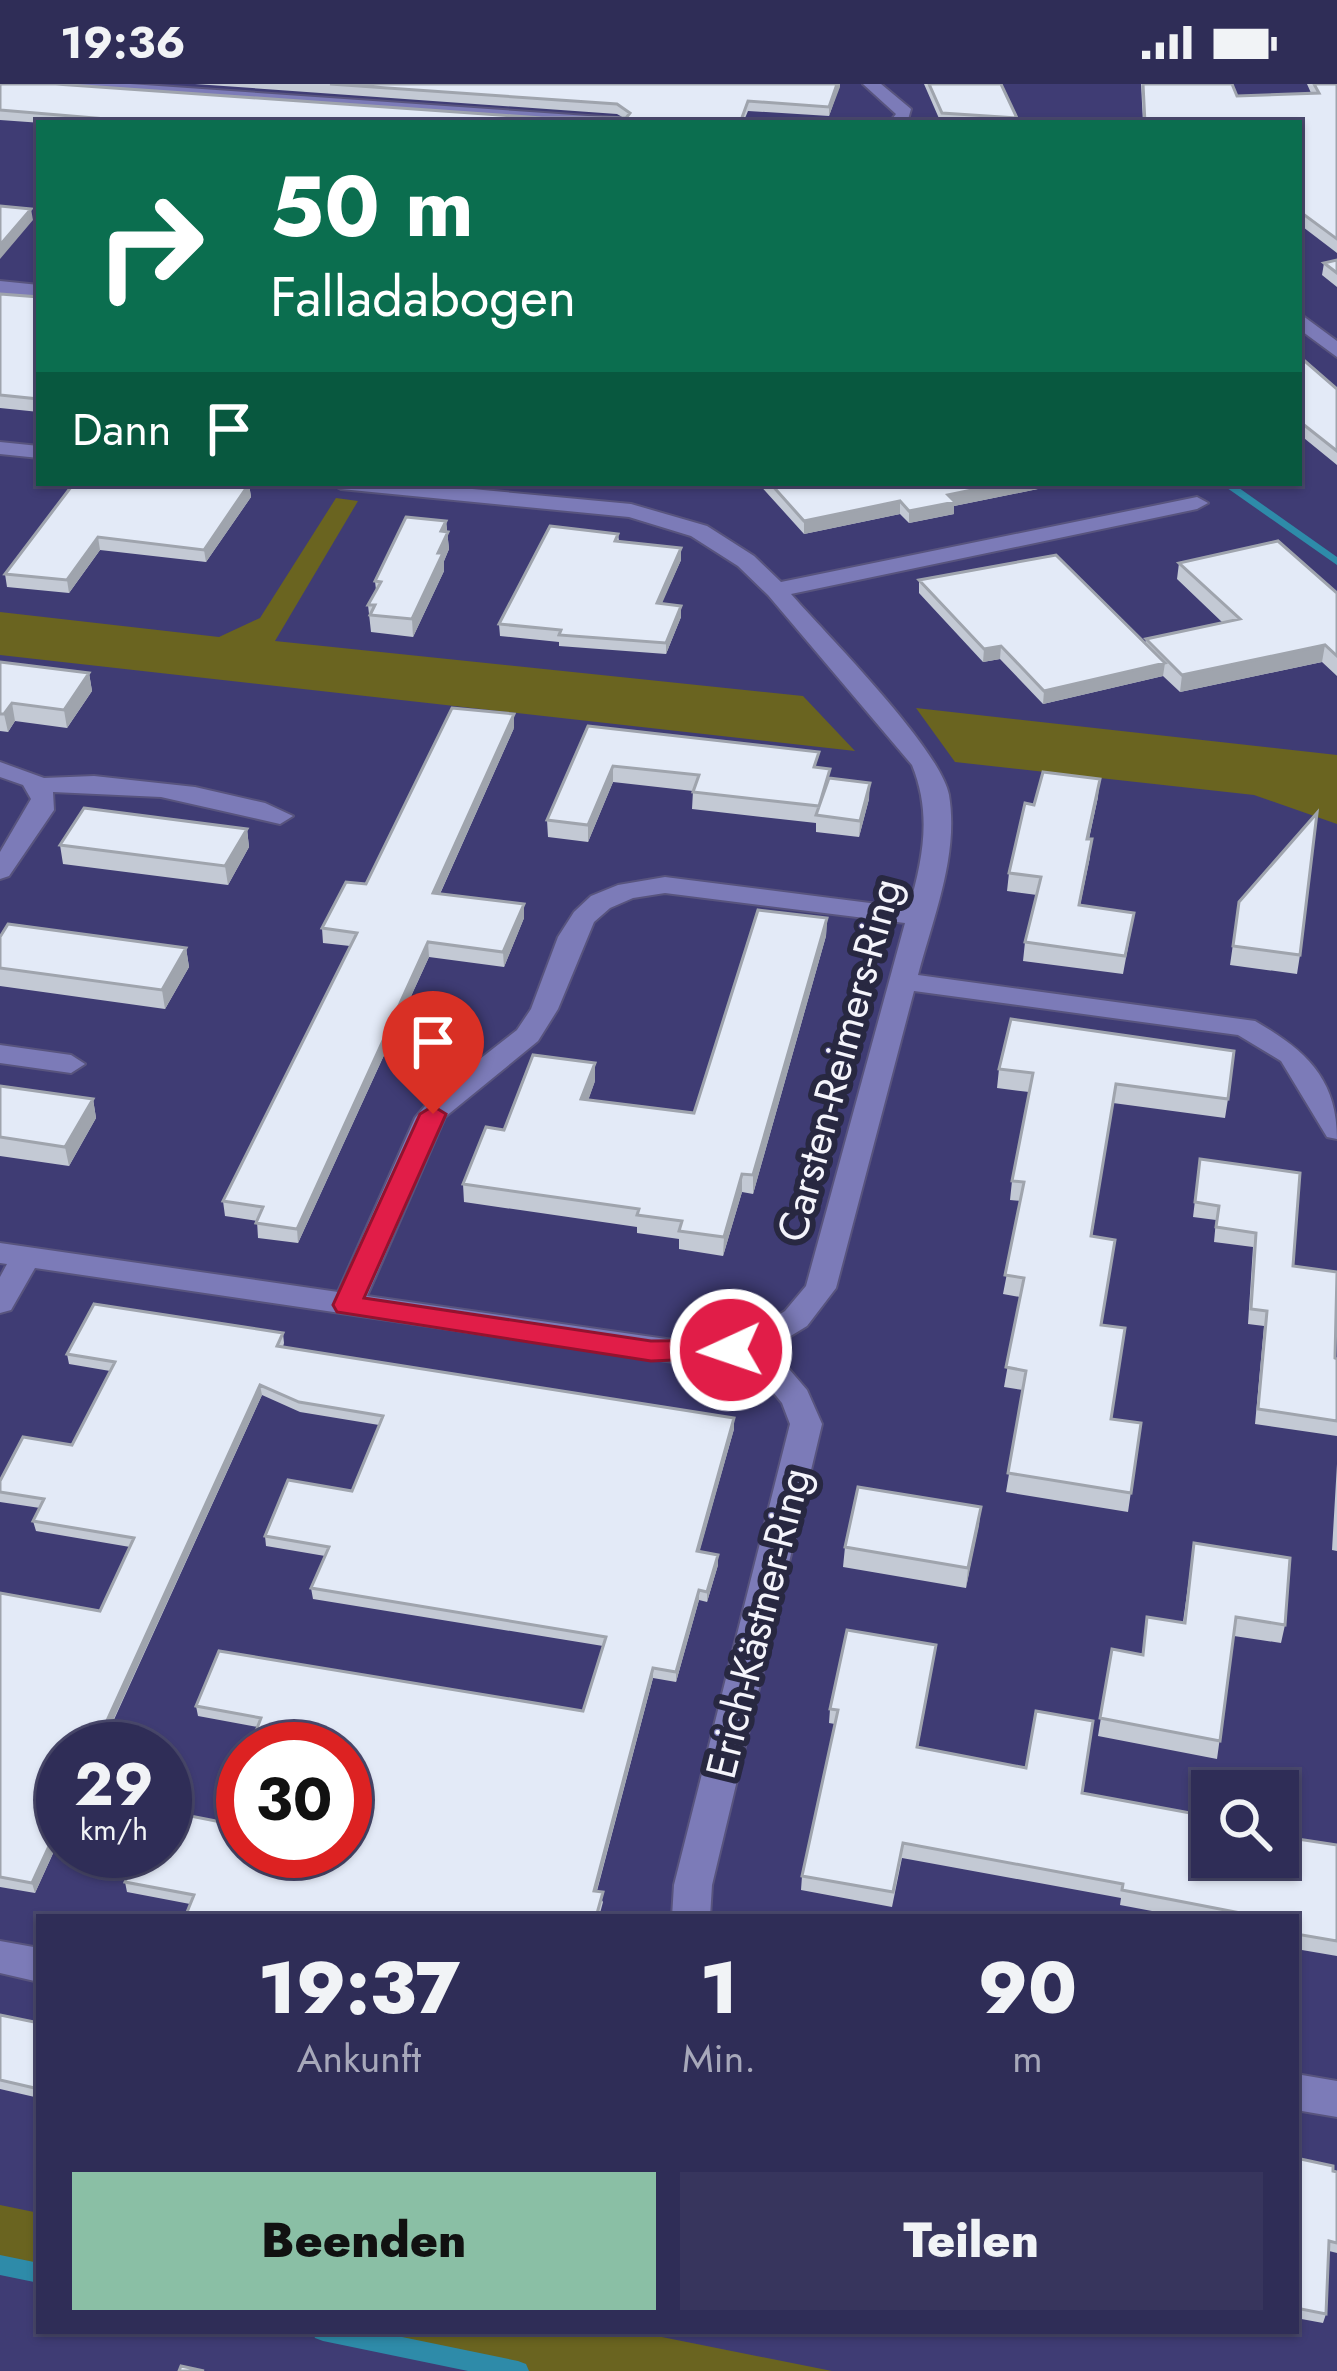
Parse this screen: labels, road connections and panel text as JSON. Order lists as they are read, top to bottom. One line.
{"streets":{"street":["Carsten-Reimers-Ring","Erich-Kästner-Ring"]},"crossings":[["Carsten-Reimers-Ring","Erich-Kästner-Ring"]],"page":{"status":"19:36","turn":["50 m","Falladabogen"],"then":"Dann","speed":"29 km/h","limit":"30","eta":["19:37","Ankunft","1","Min.","90","m"],"buttons":["Beenden","Teilen"]}}
